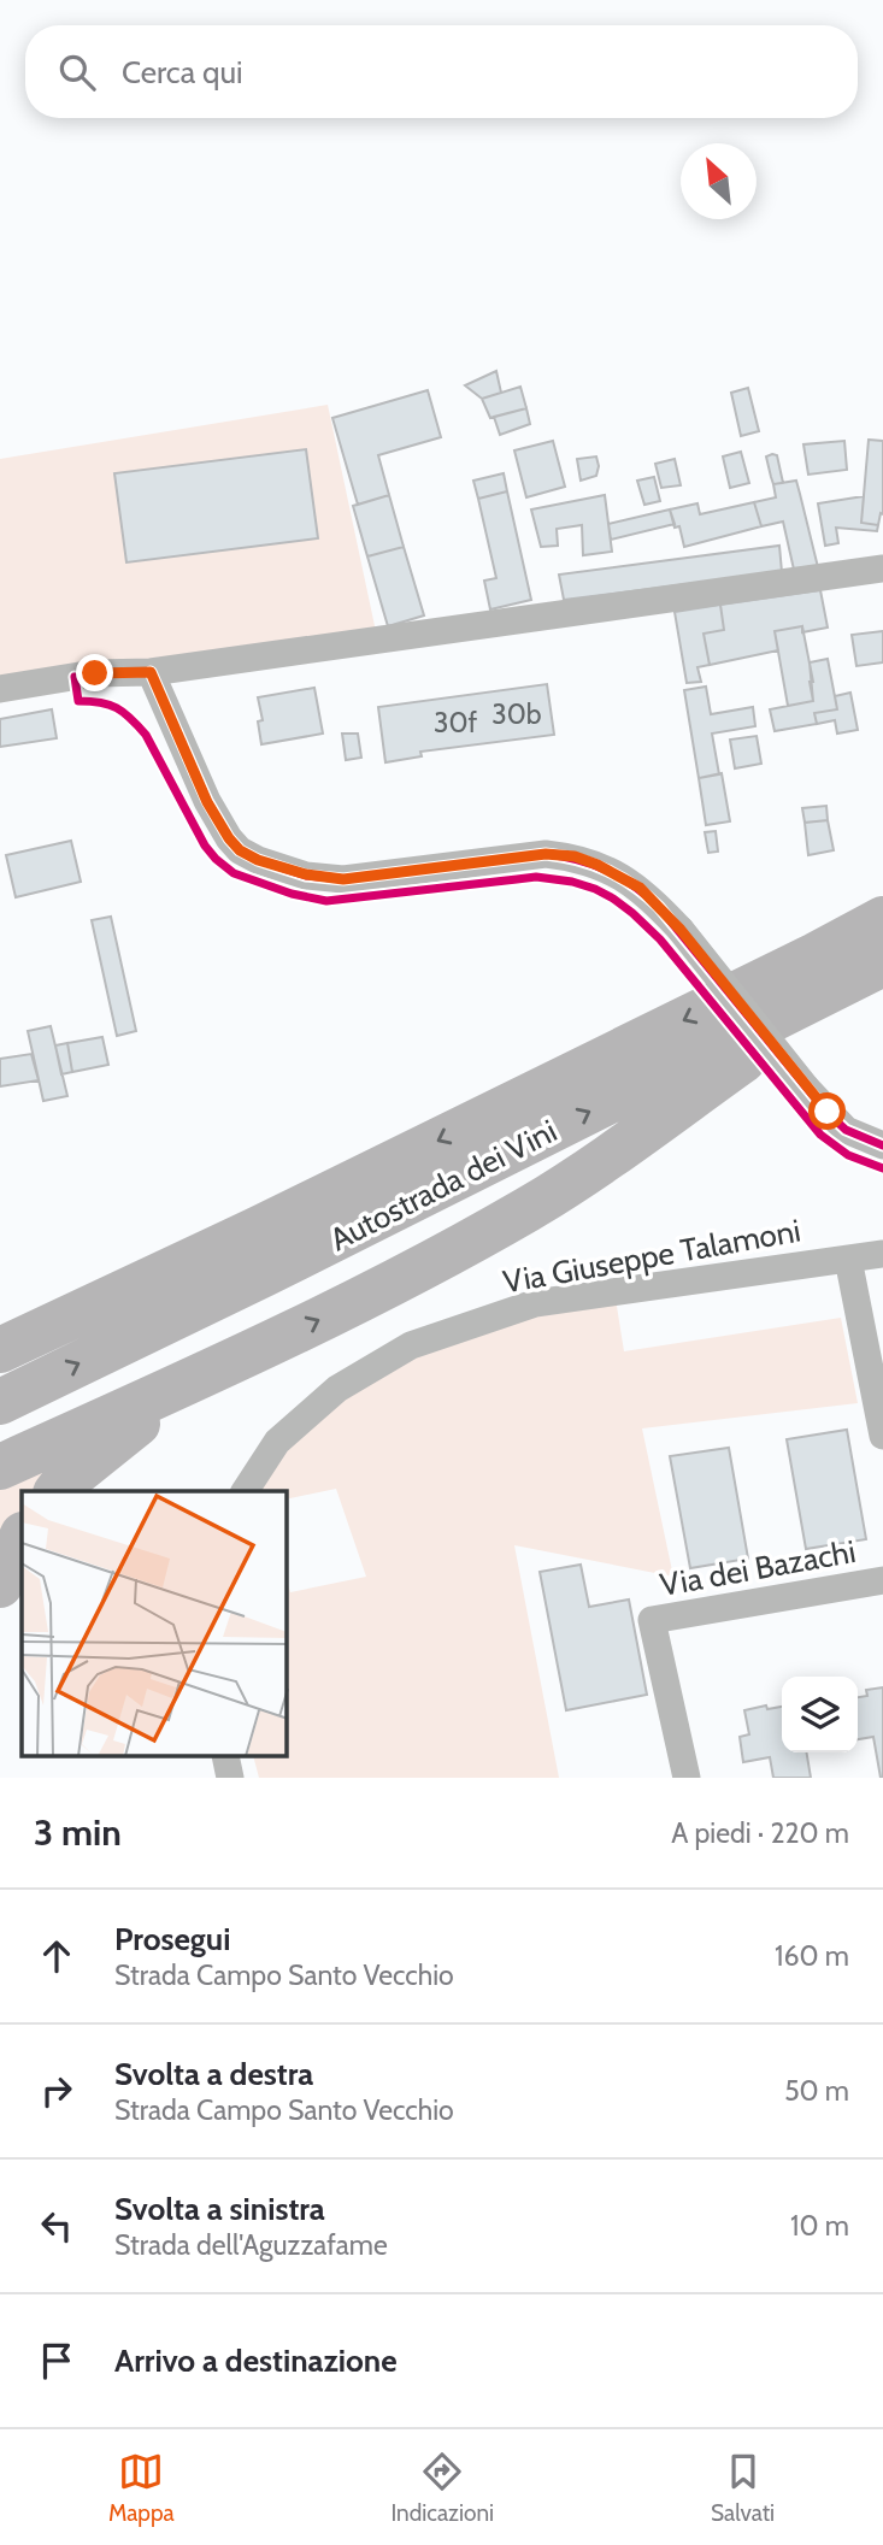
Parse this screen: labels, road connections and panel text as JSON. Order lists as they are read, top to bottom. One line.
{"streets":{"highway":["Autostrada dei Vini"],"street":["Via Giuseppe Talamoni","Via dei Bazachi"]},"house_numbers":["30b","30f"],"north":"top left","page":{"search":"Cerca qui","heading":["3 min","A piedi · 220 m"],"list":[["Prosegui","Strada Campo Santo Vecchio","160 m"],["Svolta a destra","Strada Campo Santo Vecchio","50 m"],["Svolta a sinistra","Strada dell'Aguzzafame","10 m"],"Arrivo a destinazione"],"nav":["Mappa","Indicazioni","Salvati"]}}
